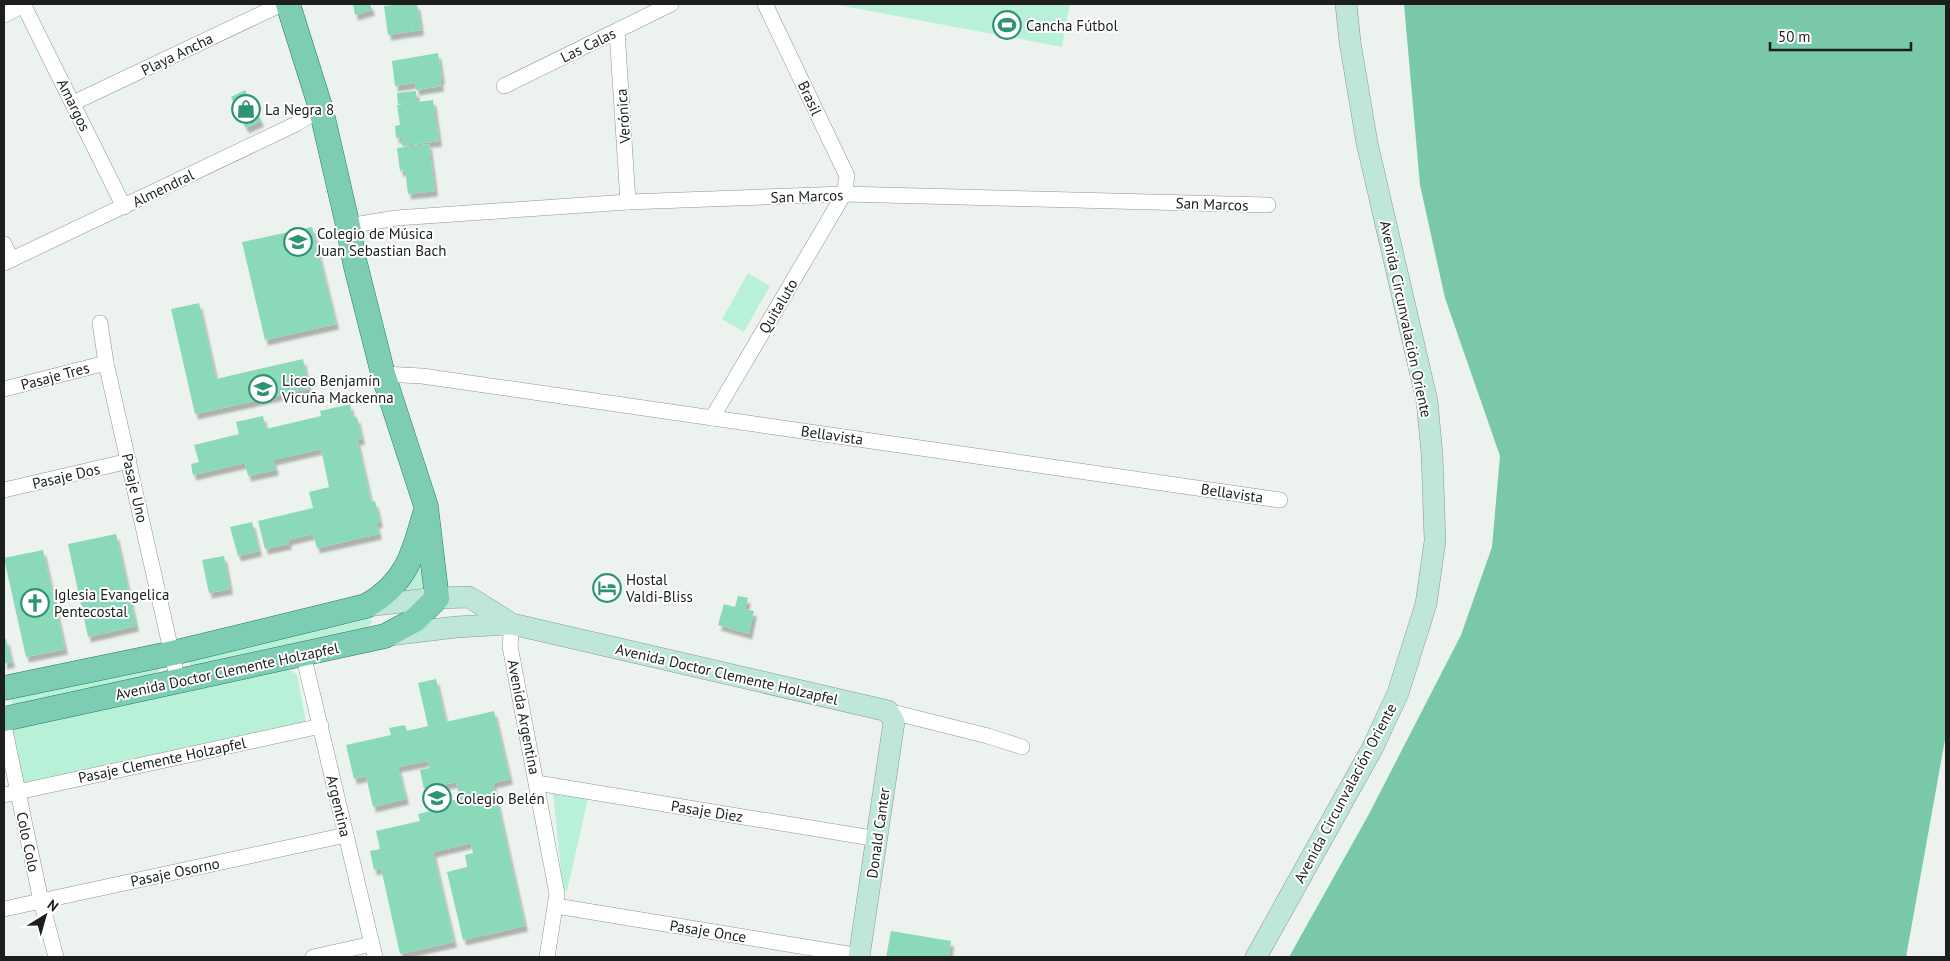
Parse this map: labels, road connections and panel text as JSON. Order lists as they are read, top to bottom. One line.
{"streets":{"main road":["Avenida Circunvalación Oriente","Avenida Doctor Clemente Holzapfel","Donald Canter"],"street":["Las Calas","Playa Ancha","Brasil","Amargos","Verónica","Almendral","San Marcos","Quitaluto","Pasaje Tres","Bellavista","Pasaje Dos","Pasaje Uno","Avenida Argentina","Pasaje Clemente Holzapfel","Argentina","Pasaje Diez","Colo Colo","Pasaje Osorno","Pasaje Once"]},"crossings":[["Las Calas","Verónica"],["Playa Ancha","Amargos"],["Brasil","San Marcos"],["Brasil","Quitaluto"],["Amargos","Almendral"],["Verónica","San Marcos"],["San Marcos","Quitaluto"],["Quitaluto","Bellavista"],["Pasaje Tres","Pasaje Uno"],["Pasaje Dos","Pasaje Uno"],["Pasaje Uno","Avenida Doctor Clemente Holzapfel"],["Avenida Doctor Clemente Holzapfel","Avenida Argentina"],["Avenida Doctor Clemente Holzapfel","Argentina"],["Avenida Doctor Clemente Holzapfel","Donald Canter"],["Avenida Argentina","Pasaje Diez"],["Avenida Argentina","Pasaje Once"],["Pasaje Clemente Holzapfel","Argentina"],["Pasaje Clemente Holzapfel","Colo Colo"],["Argentina","Pasaje Osorno"],["Pasaje Diez","Donald Canter"],["Donald Canter","Pasaje Once"],["Colo Colo","Pasaje Osorno"]],"places":{"sports":["Cancha Fútbol"],"shop":["La Negra 8"],"school or university":["Colegio de Música Juan Sebastian Bach","Liceo Benjamín Vicuña Mackenna","Colegio Belén"],"hotel":["Hostal Valdi-Bliss"],"church":["Iglesia Evangelica Pentecostal"]},"scale_bar":"50 m","north":"top right"}
